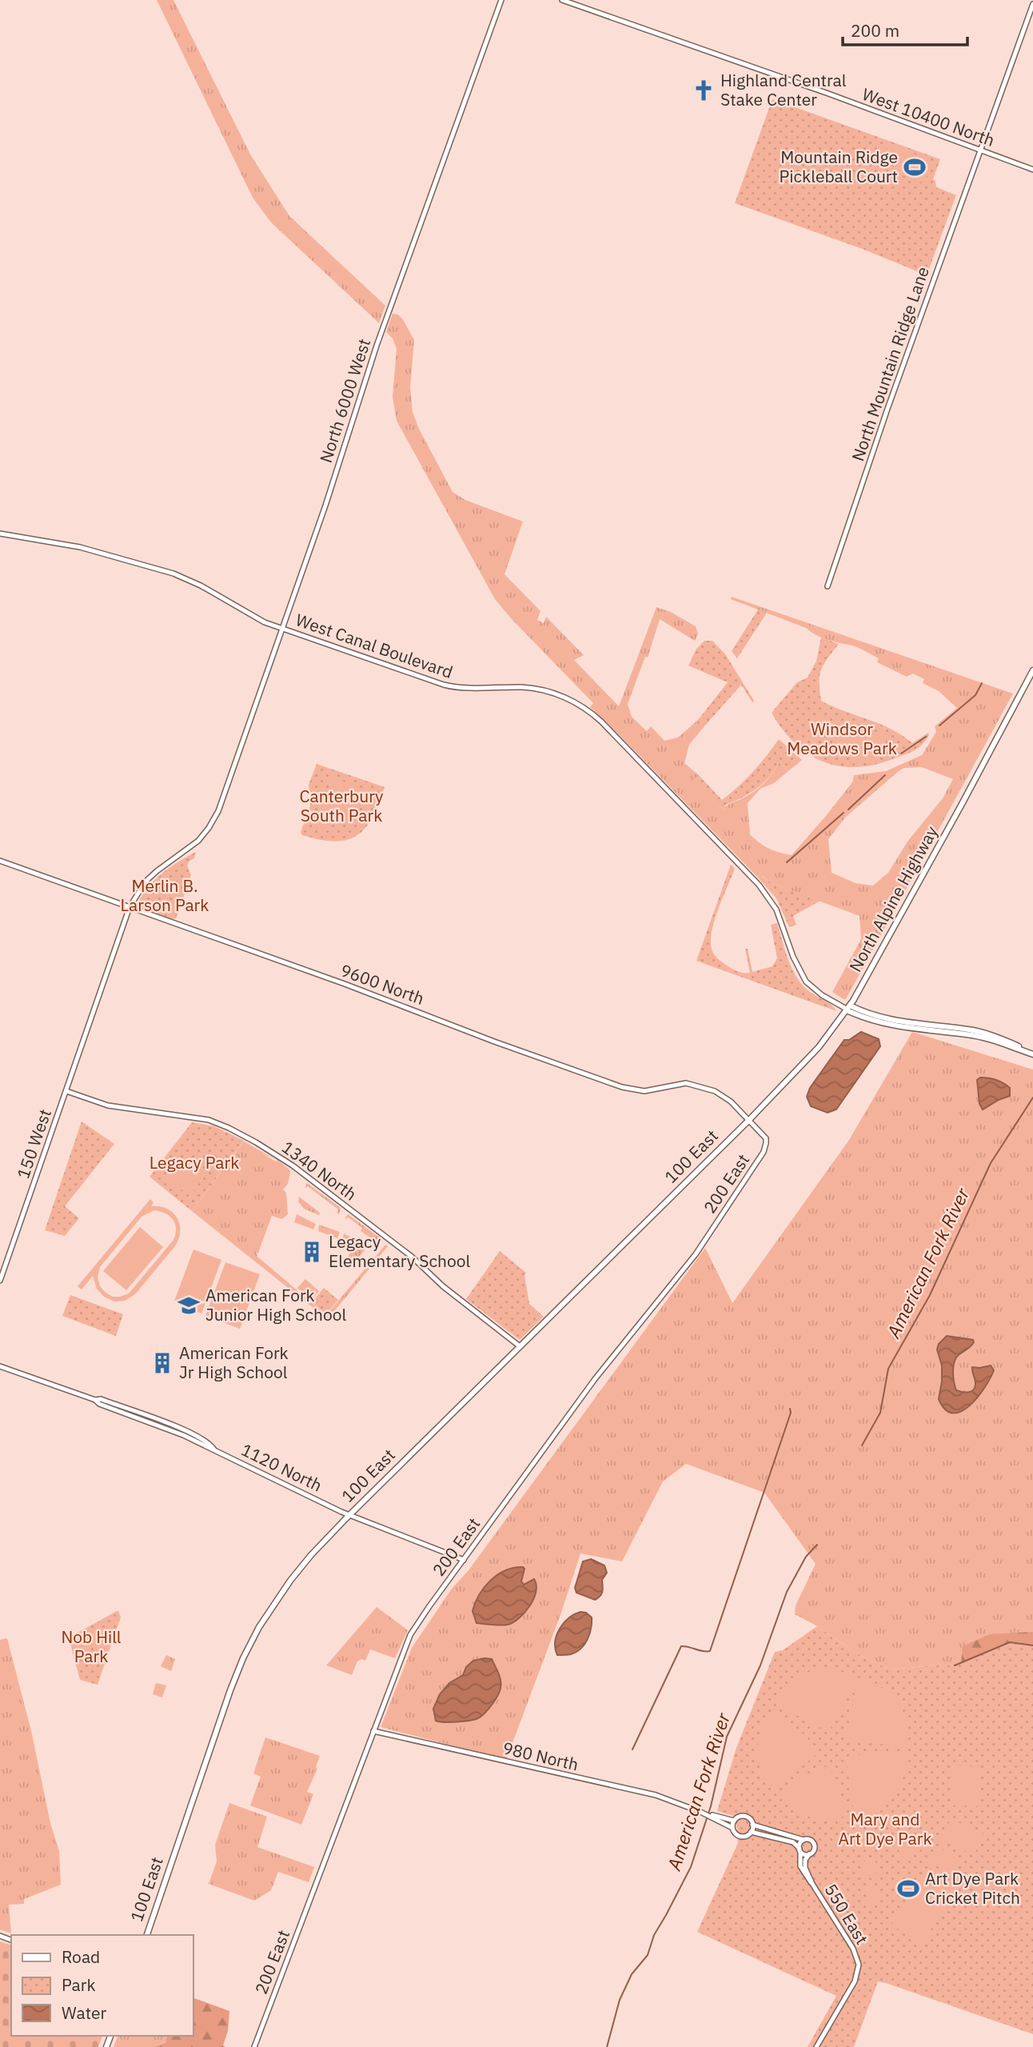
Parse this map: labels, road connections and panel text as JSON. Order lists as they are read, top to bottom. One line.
{"streets":{"main road":["North Alpine Highway","100 East"],"street":["West 10400 North","North Mountain Ridge Lane","North 6000 West","West Canal Boulevard","9600 North","150 West","1340 North","200 East","1120 North","980 North","550 East"]},"crossings":[["West 10400 North","North Mountain Ridge Lane"],["North 6000 West","West Canal Boulevard"],["North 6000 West","9600 North"],["North 6000 West","150 West"],["West Canal Boulevard","North Alpine Highway"],["North Alpine Highway","9600 North"],["North Alpine Highway","100 East"],["North Alpine Highway","200 East"],["9600 North","150 West"],["9600 North","100 East"],["9600 North","200 East"],["150 West","1340 North"],["100 East","1340 North"],["100 East","200 East"],["100 East","1120 North"],["200 East","1120 North"],["200 East","980 North"]],"water":["American Fork River"],"parks":["Windsor Meadows Park","Canterbury South Park","Merlin B. Larson Park","Legacy Park","Nob Hill Park","Mary and Art Dye Park"],"places":{"church":["Highland Central Stake Center"],"sports":["Mountain Ridge Pickleball Court","Art Dye Park Cricket Pitch"],"building":["Legacy Elementary School","American Fork Jr High School"],"school or university":["American Fork Junior High School"]},"legend":["Road","Park","Water"],"scale_bar":"200 m"}
